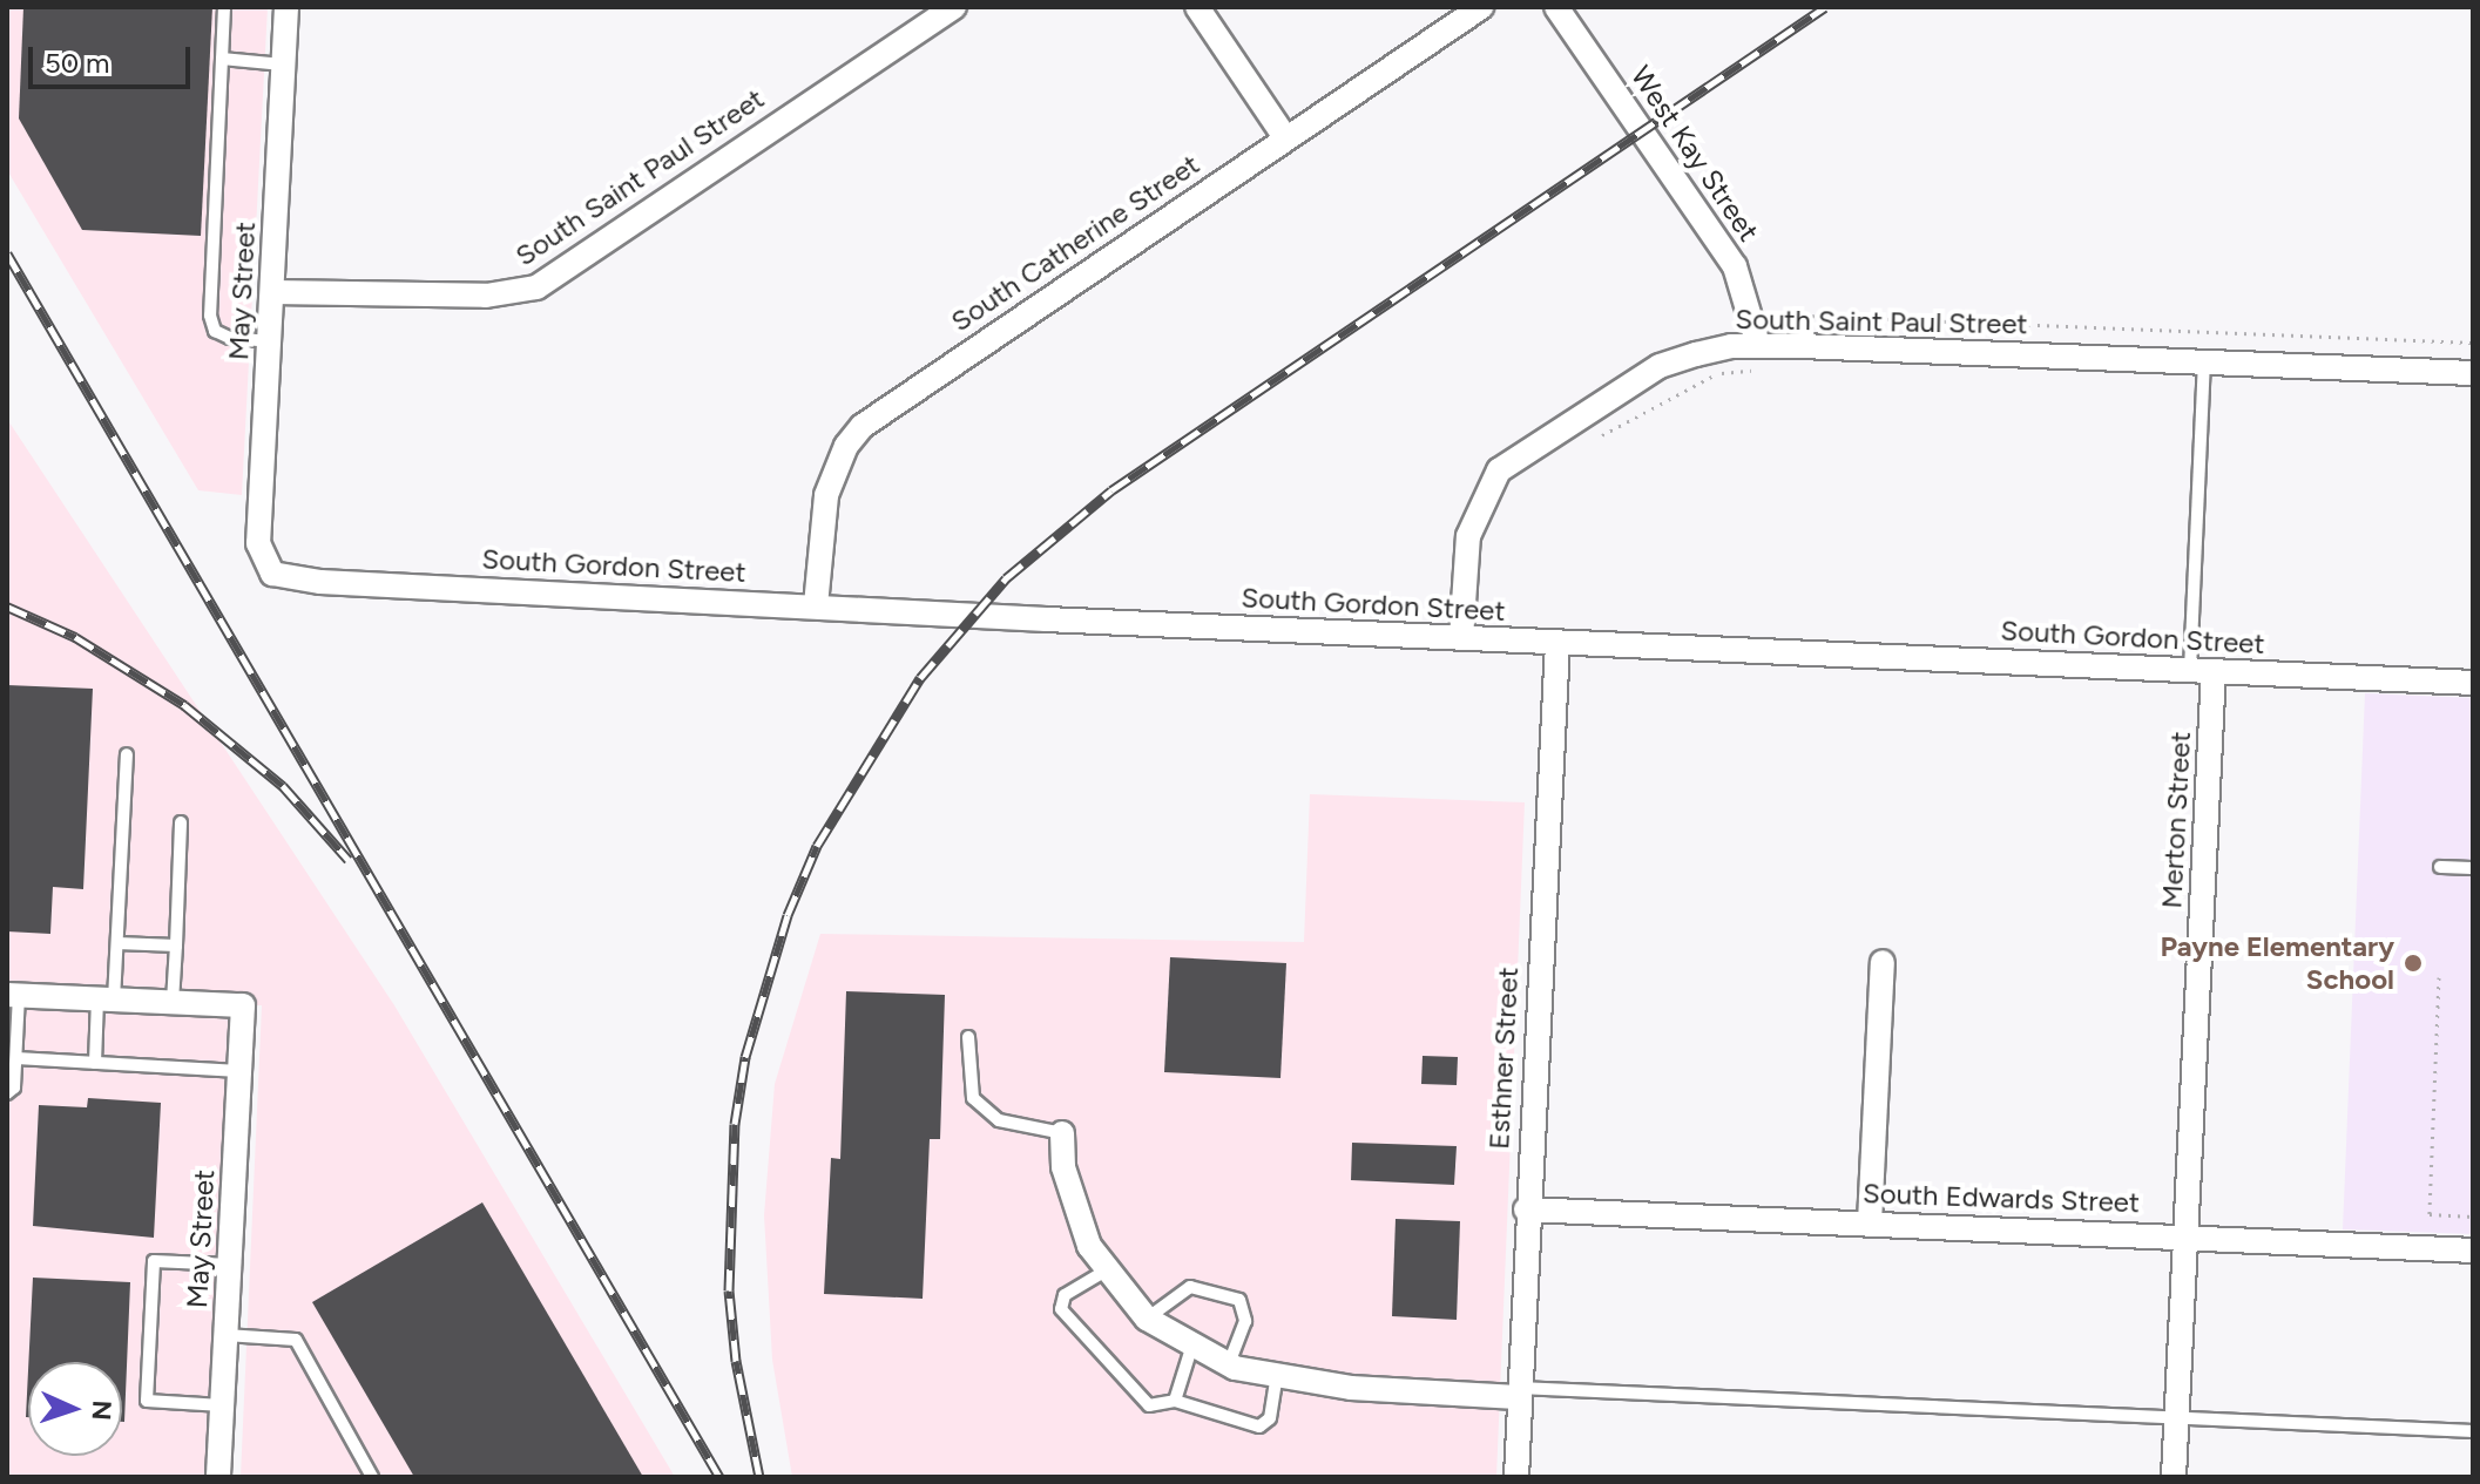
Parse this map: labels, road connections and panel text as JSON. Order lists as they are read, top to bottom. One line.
{"streets":{"street":["West Kay Street","South Saint Paul Street","South Catherine Street","May Street","South Gordon Street","Merton Street","Esthner Street","South Edwards Street"]},"crossings":[["West Kay Street","South Saint Paul Street"],["South Saint Paul Street","May Street"],["South Saint Paul Street","South Gordon Street"],["South Catherine Street","South Gordon Street"],["May Street","South Gordon Street"],["South Gordon Street","Merton Street"],["South Gordon Street","Esthner Street"],["Merton Street","South Edwards Street"],["Esthner Street","South Edwards Street"]],"places":["Payne Elementary School"],"scale_bar":"50 m","north":"right"}
